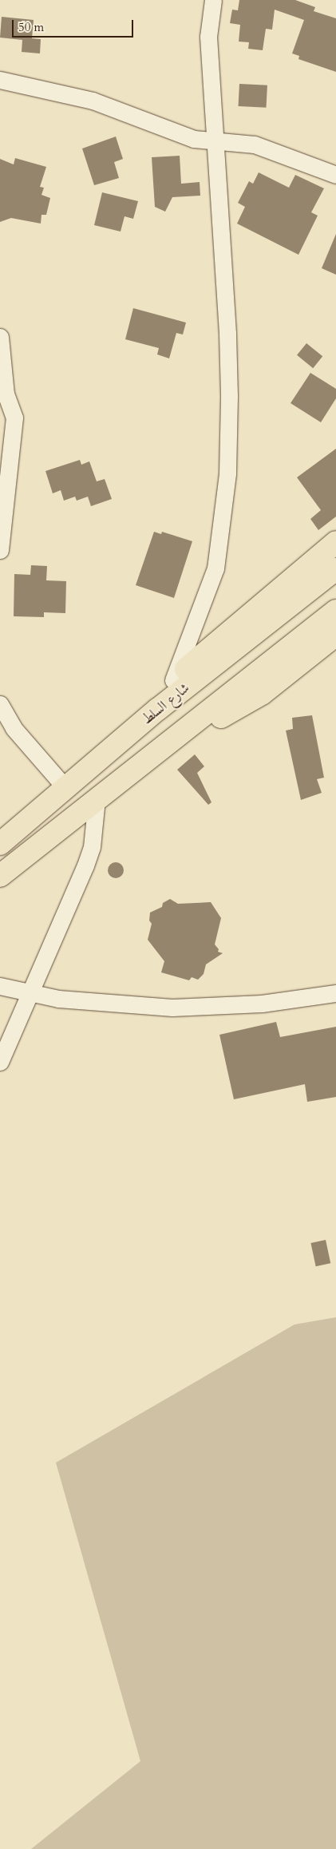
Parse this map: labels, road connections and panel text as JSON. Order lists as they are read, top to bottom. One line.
{"streets":{"main road":["شارع السلط"]},"scale_bar":"50 m"}
